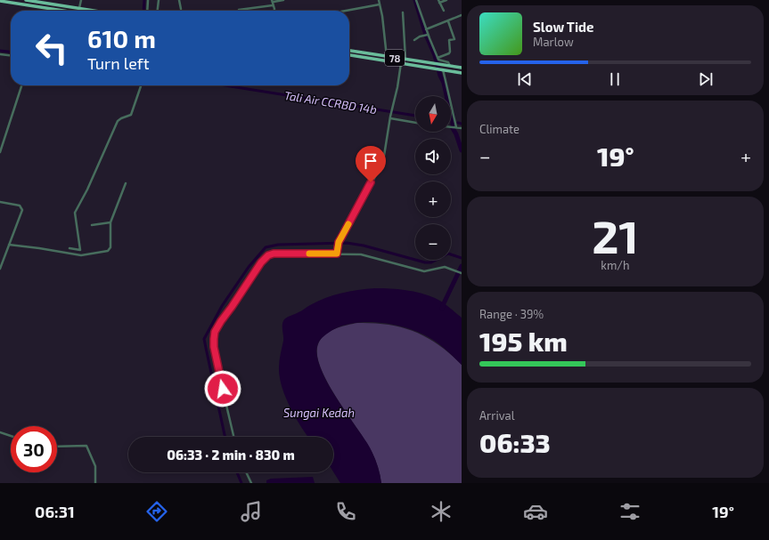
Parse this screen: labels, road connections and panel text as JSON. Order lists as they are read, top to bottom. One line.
{"streets":{"main road":["78"]},"water":["Tali Air CCRBD 14b","Sungai Kedah"],"north":"bottom","page":{"turn":["610 m","Turn left"],"song":["Slow Tide","Marlow"],"map_buttons":["+","−"],"tile":["Climate",["21","km/h"],["Range · 39%","195 km"],["Arrival","06:33"]],"heat":["−","19°","+"],"limit":"30","trip":"06:33 · 2 min · 830 m","tabs":["06:31","19°"]}}
